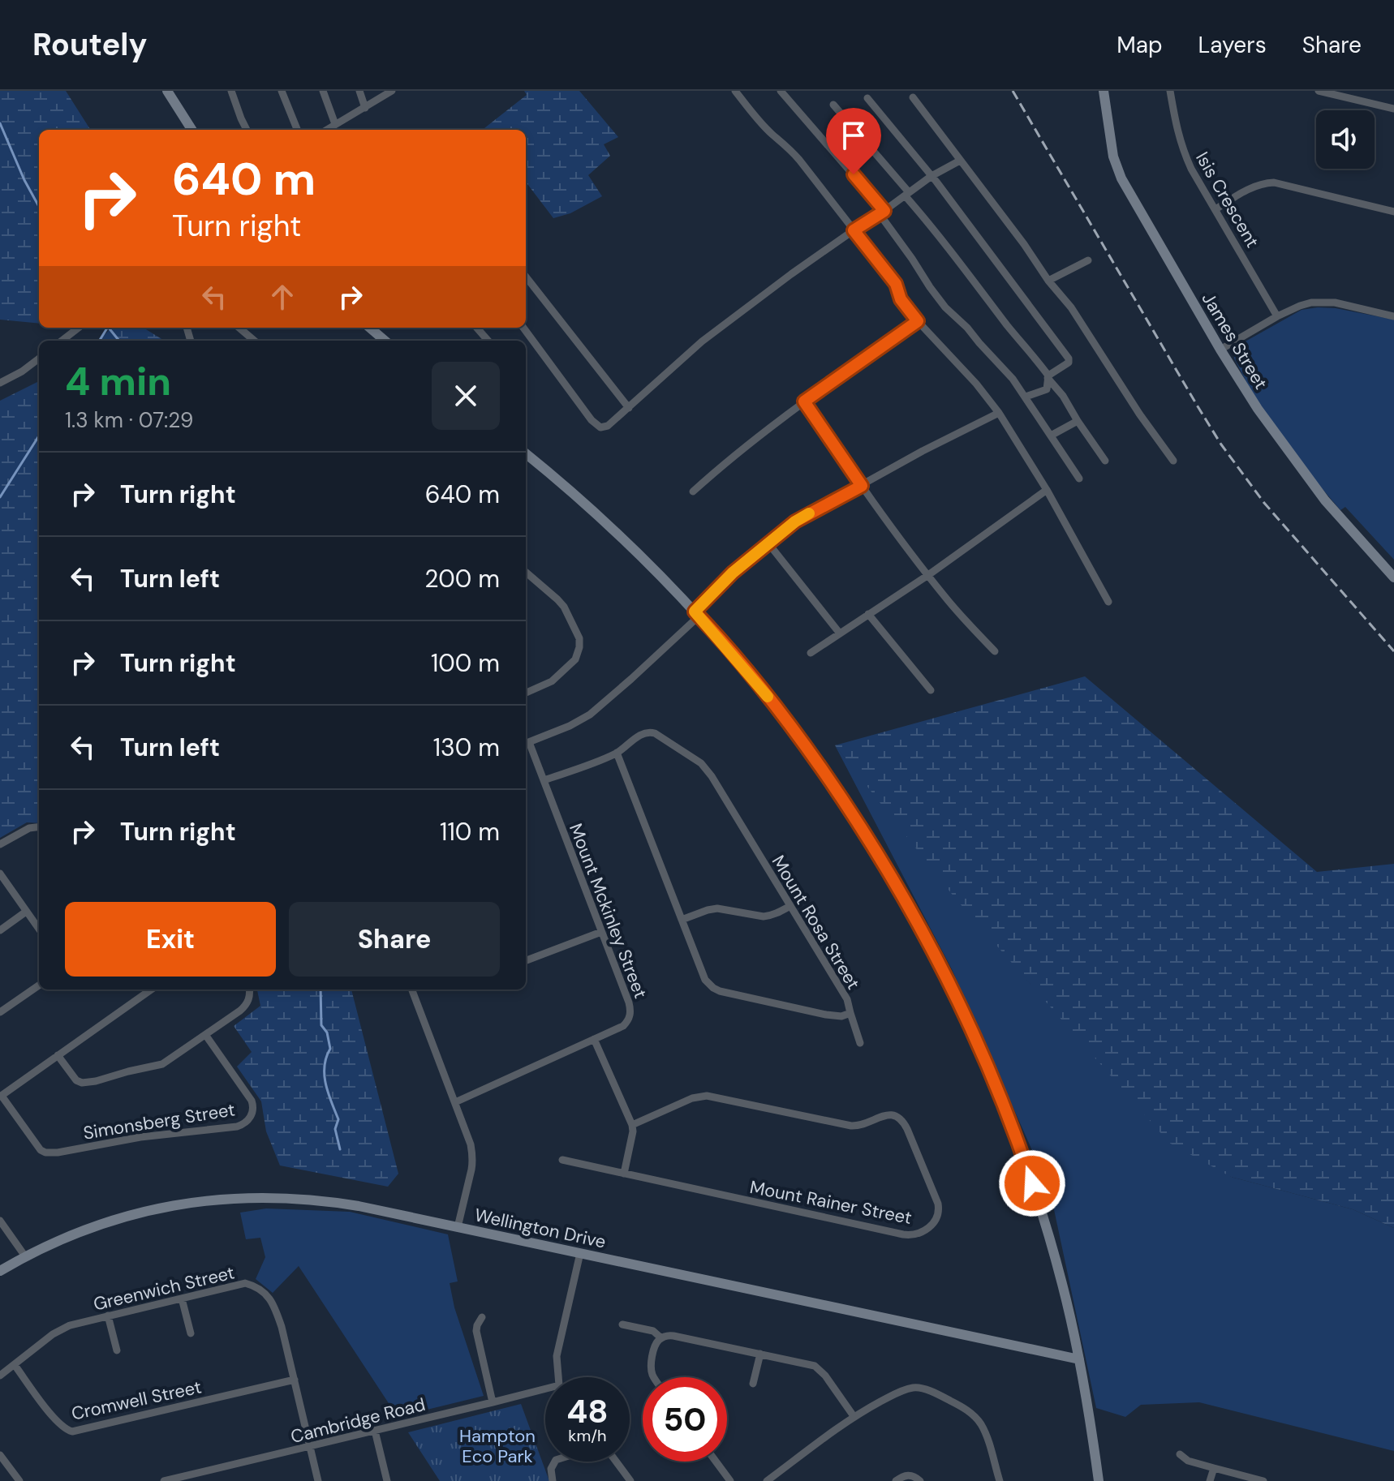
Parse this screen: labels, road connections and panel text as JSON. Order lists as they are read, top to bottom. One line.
{"streets":{"street":["Isis Crescent","James Street","Mount Mckinley Street","Mount Rosa Street","Simonsberg Street","Mount Rainer Street","Wellington Drive","Greenwich Street","Cromwell Street","Cambridge Road"]},"crossings":[["Mount Mckinley Street","Mount Rosa Street"],["Greenwich Street","Cromwell Street"],["Greenwich Street","Cambridge Road"]],"parks":["Hampton Eco Park"],"page":{"header":"Routely","nav":["Map","Layers","Share"],"turn":["640 m","Turn right"],"heading":["4 min","1.3 km · 07:29"],"list":[{"name":"Turn right","value":"640 m"},{"name":"Turn left","value":"200 m"},{"name":"Turn right","value":"100 m"},{"name":"Turn left","value":"130 m"},{"name":"Turn right","value":"110 m"}],"buttons":["Exit","Share"],"speed":"48 km/h","limit":"50"}}
